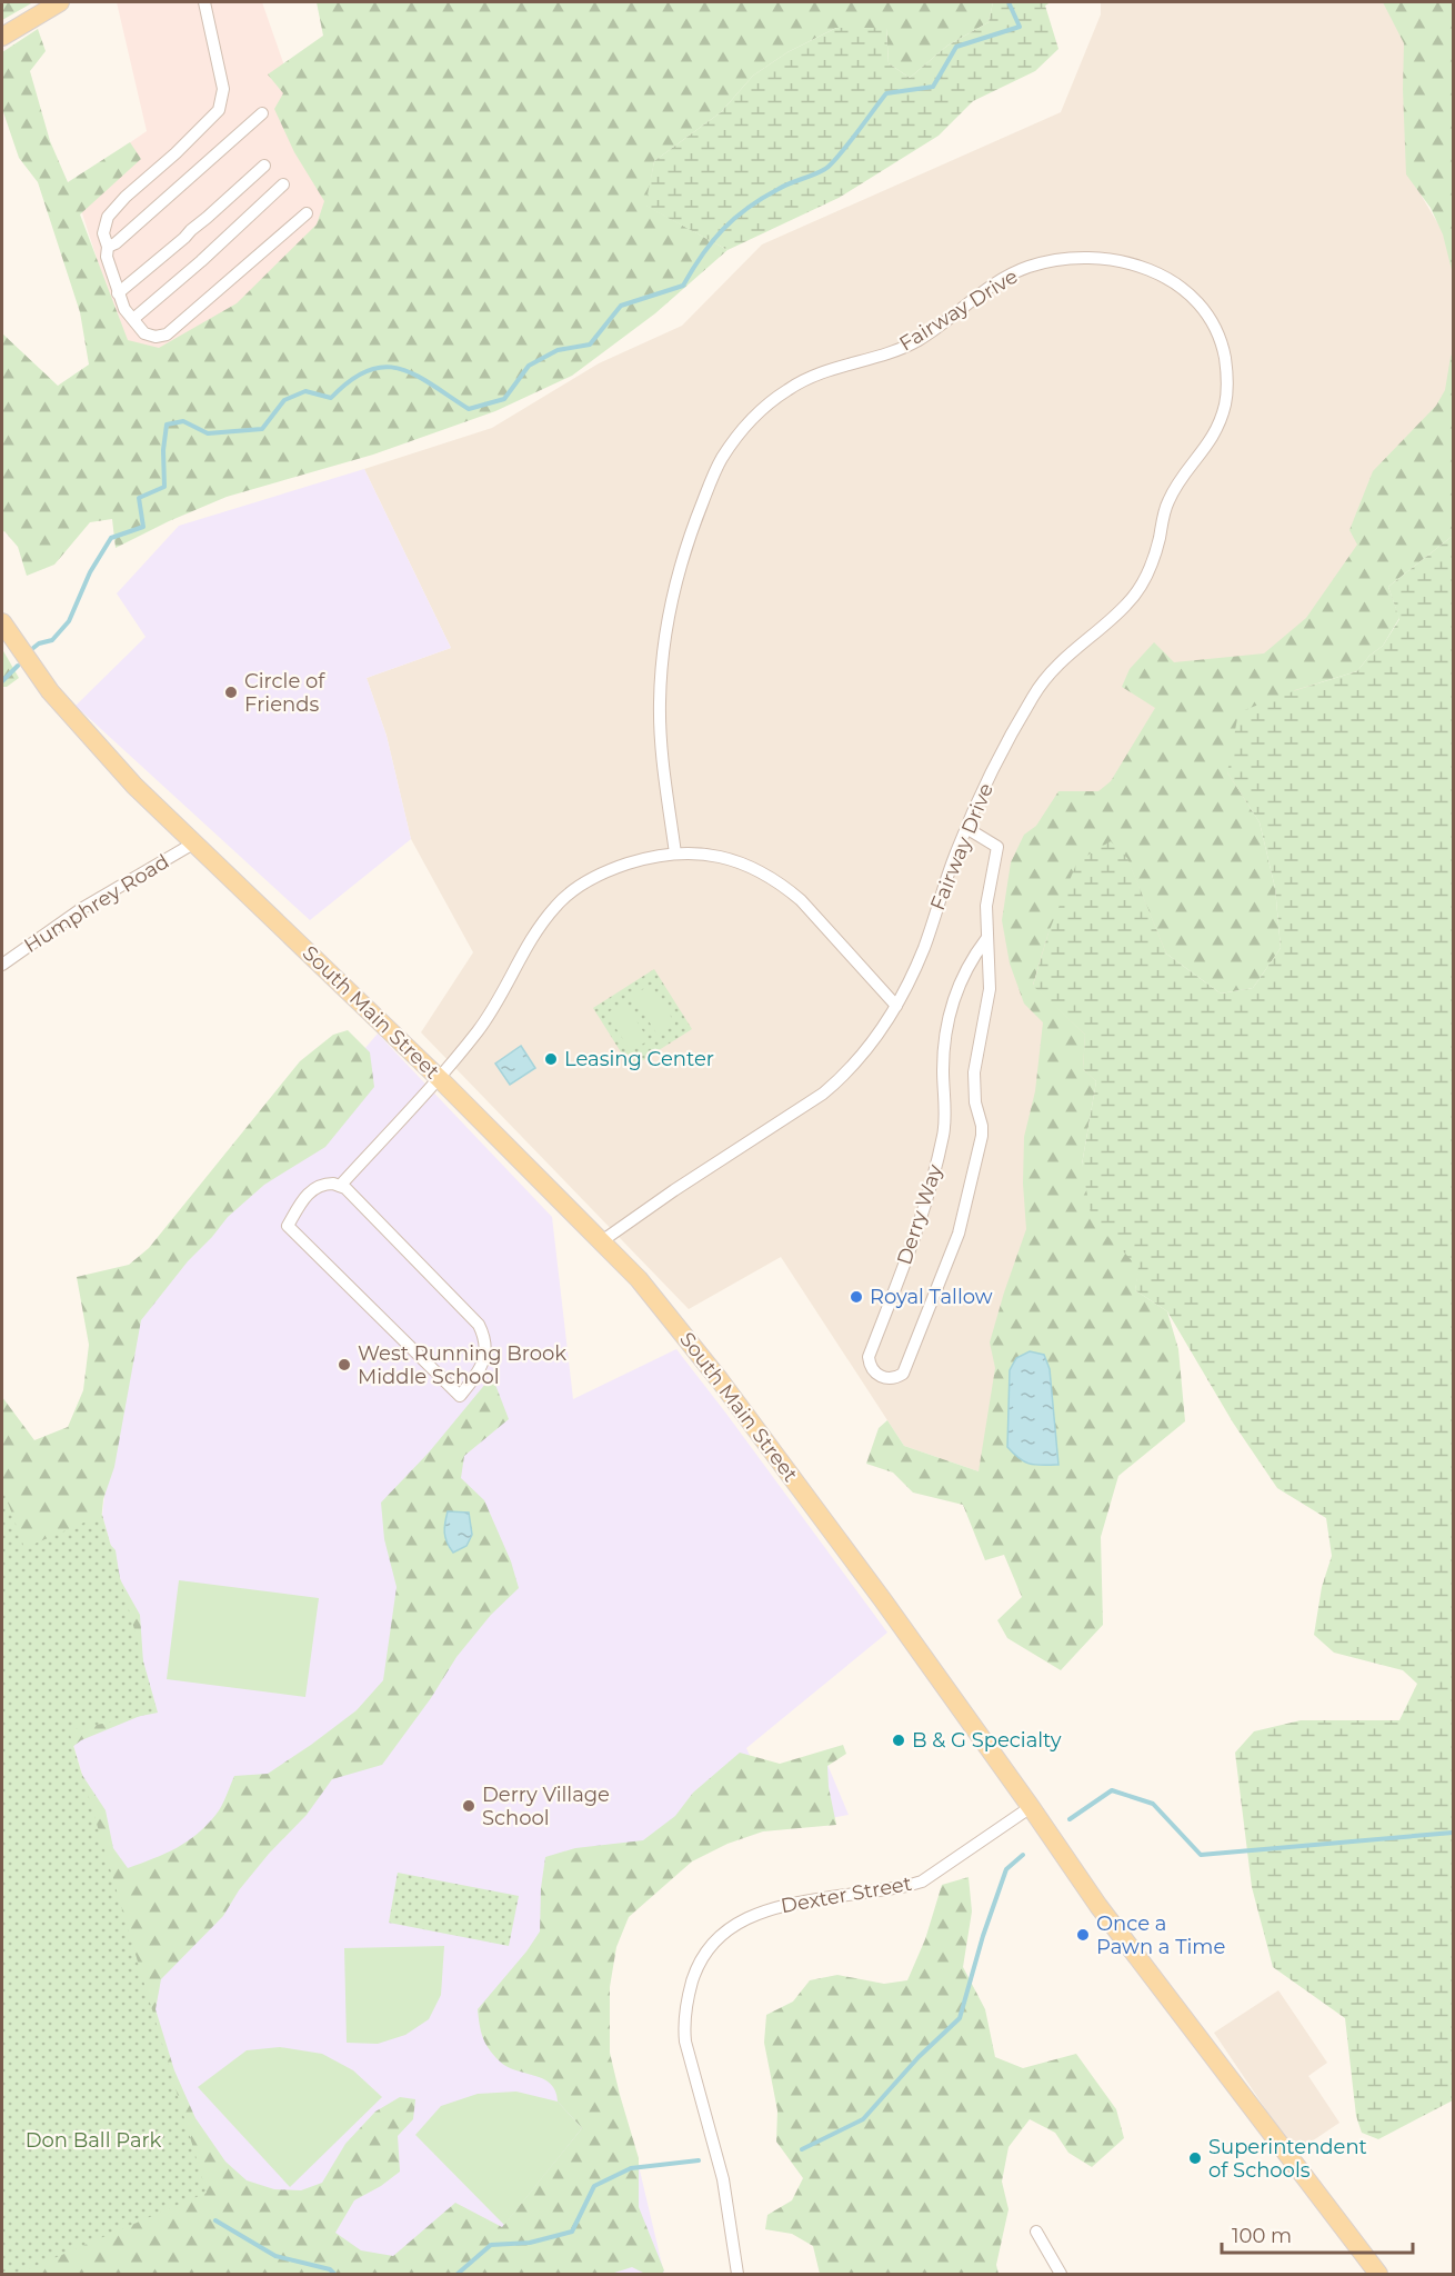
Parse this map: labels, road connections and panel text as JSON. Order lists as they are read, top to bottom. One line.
{"streets":{"main road":["South Main Street"],"street":["Fairway Drive","Humphrey Road","Derry Way","Dexter Street"]},"crossings":[["Fairway Drive","South Main Street"],["Fairway Drive","Derry Way"],["Humphrey Road","South Main Street"],["South Main Street","Dexter Street"]],"parks":["Don Ball Park"],"places":["Circle of Friends","Leasing Center","Royal Tallow","West Running Brook Middle School","B & G Specialty","Derry Village School","Once a Pawn a Time","Superintendent of Schools"],"scale_bar":"100 m"}
